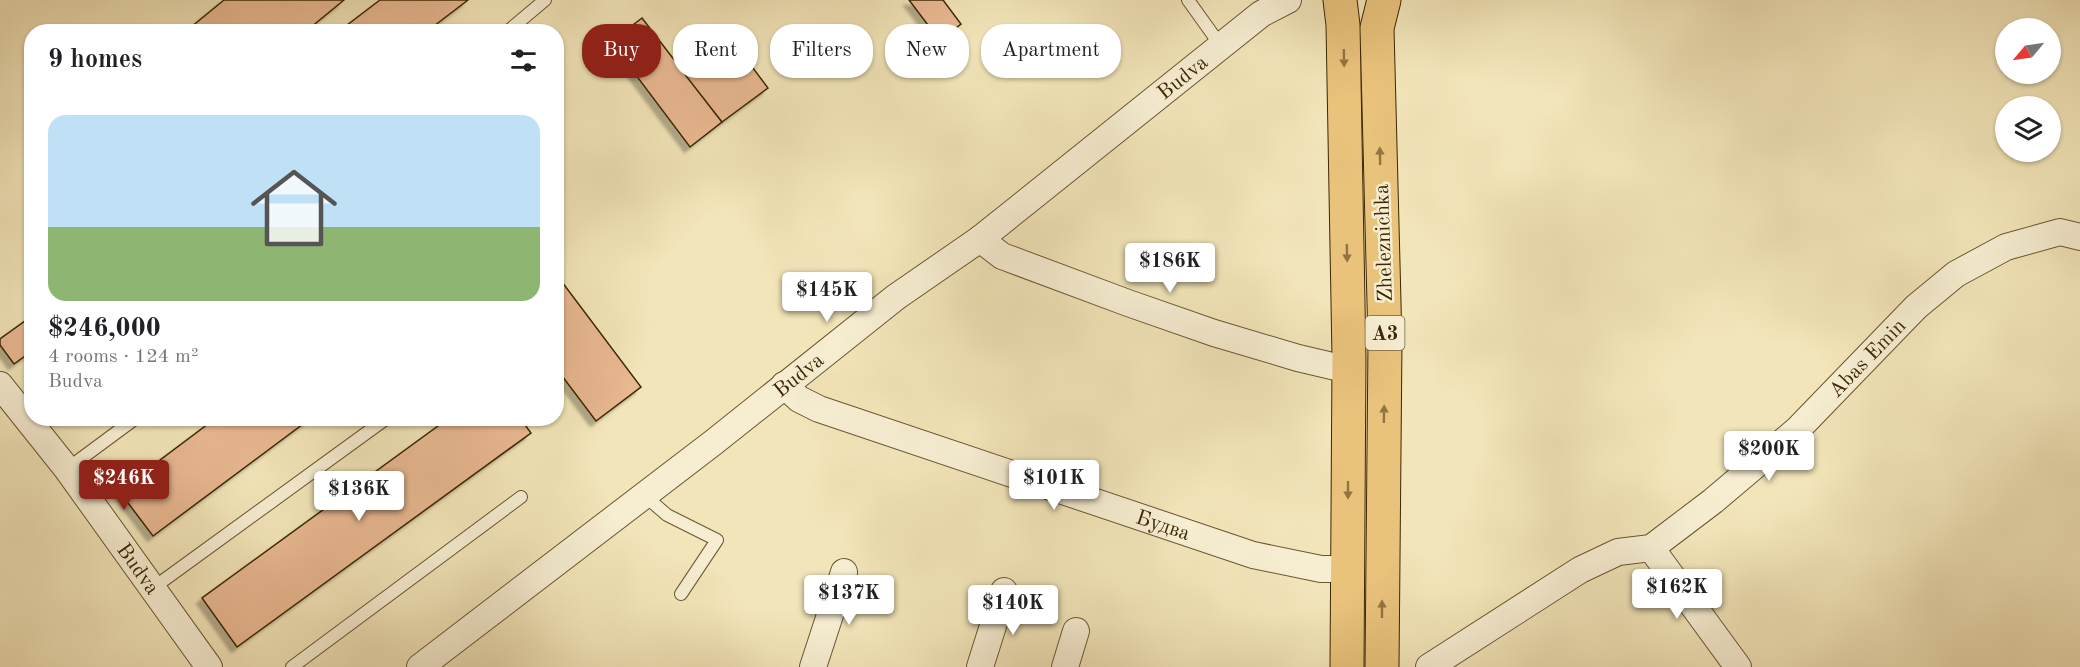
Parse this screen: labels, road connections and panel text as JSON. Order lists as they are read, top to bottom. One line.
{"streets":{"main road":["Zheleznichka","A3"],"street":["Budva","Abas Emin","Будва"]},"crossings":[["Budva","Будва"],["Zheleznichka","Будва"]],"north":"bottom left","page":{"chip":["Buy","Rent","Filters","New","Apartment"],"heading":"9 homes","list":[{"name":"$246,000","note":"4 rooms · 124 m² · Budva"}],"price":["$186K","$145K","$200K","$246K","$101K","$136K","$162K","$137K","$140K"]}}
